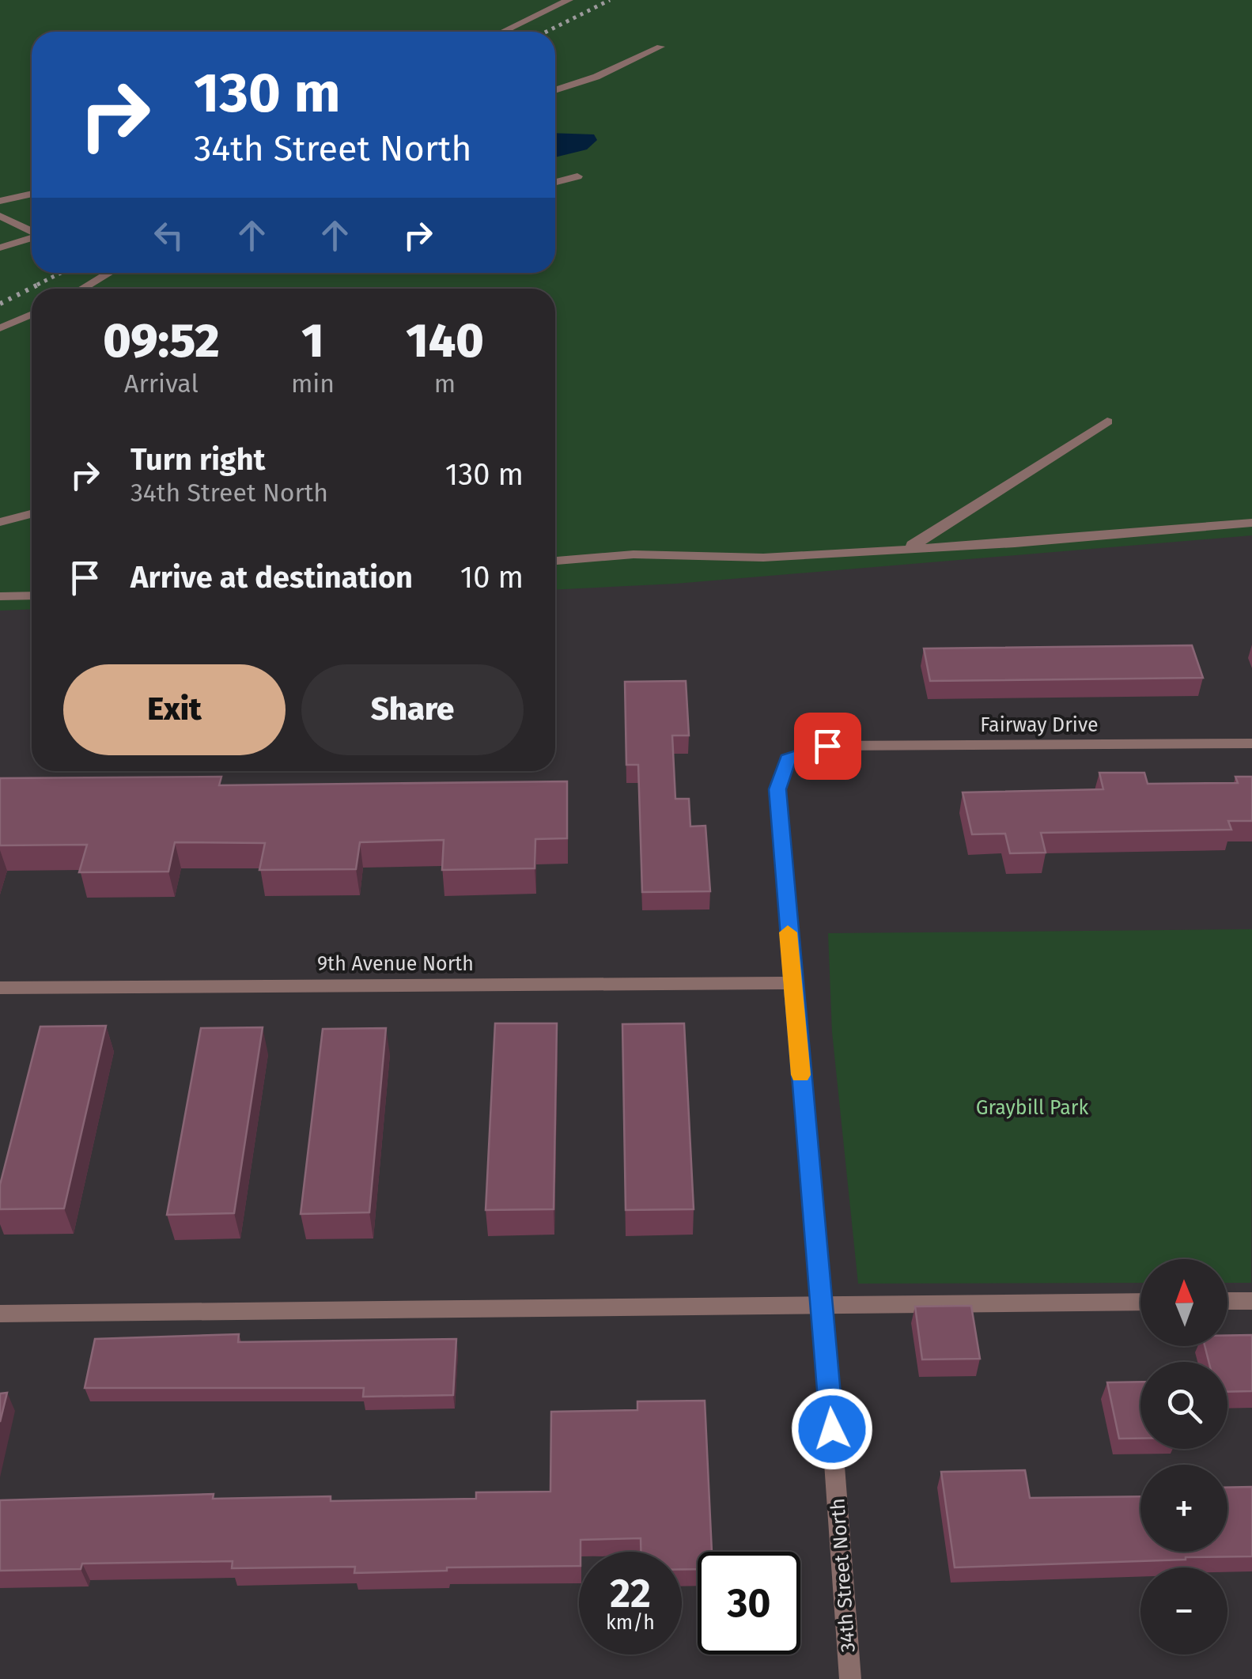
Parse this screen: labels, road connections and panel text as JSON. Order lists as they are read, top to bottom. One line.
{"streets":{"street":["Fairway Drive","9th Avenue North","34th Street North"]},"crossings":[["Fairway Drive","34th Street North"],["9th Avenue North","34th Street North"]],"parks":["Graybill Park"],"north":"top","page":{"turn":["130 m","34th Street North"],"eta":["09:52","Arrival","1","min","140","m"],"list":[{"name":"Turn right","note":"34th Street North","value":"130 m"},{"name":"Arrive at destination","value":"10 m"}],"buttons":["Exit","Share"],"map_buttons":["+","−"],"speed":"22 km/h","limit":"30"}}
